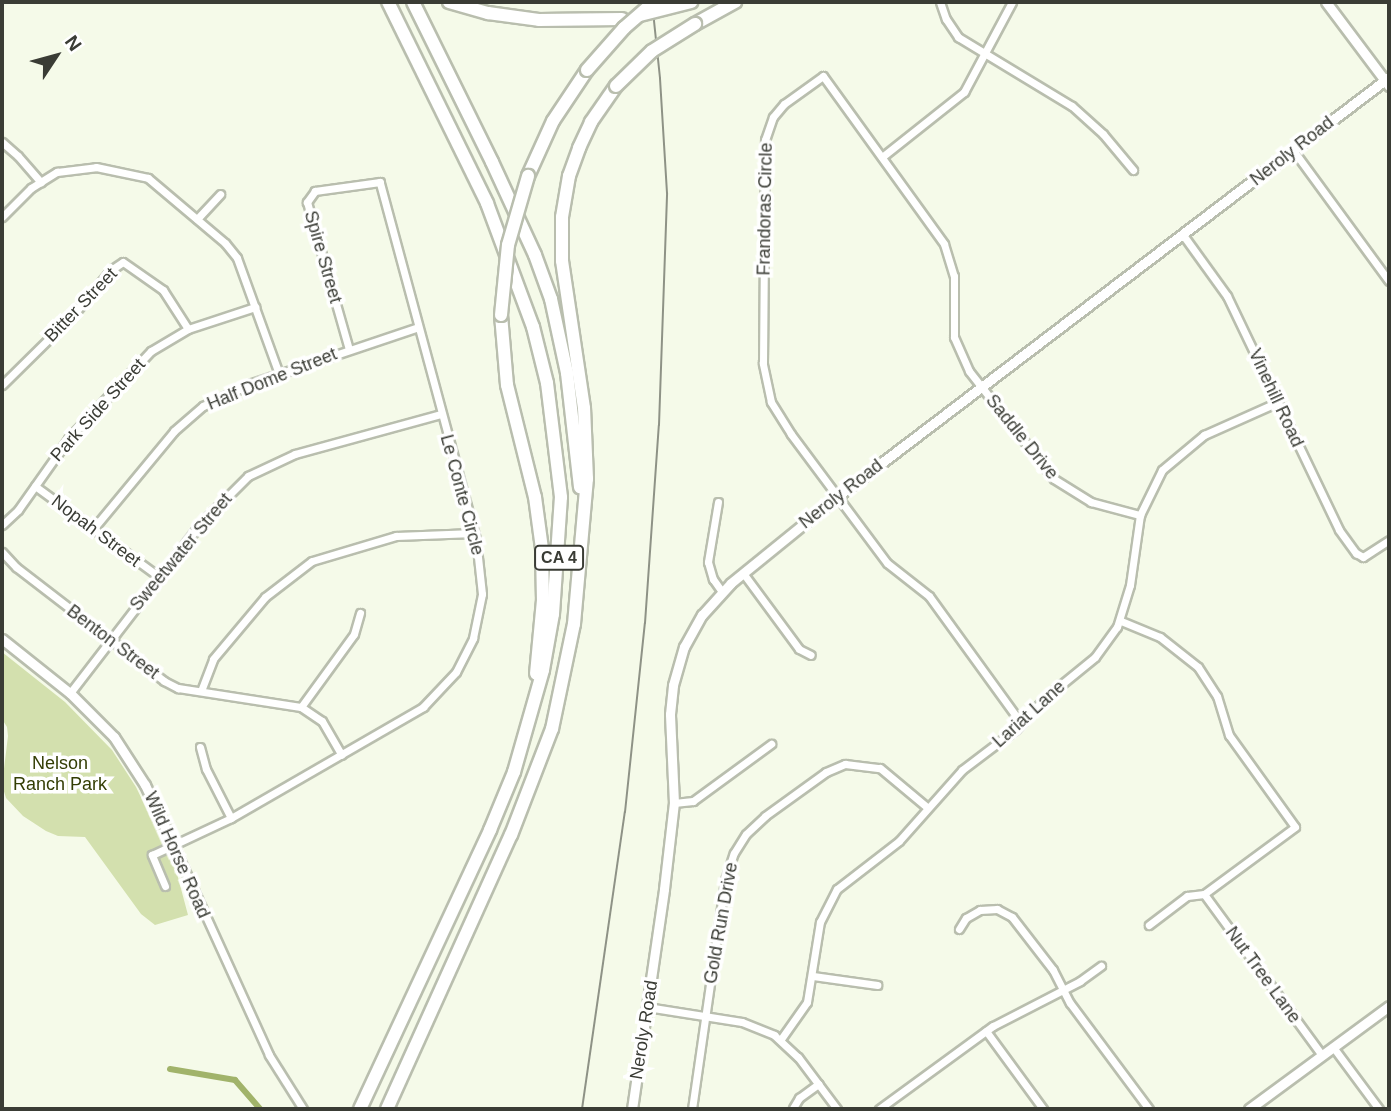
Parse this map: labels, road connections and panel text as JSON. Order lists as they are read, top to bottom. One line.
{"streets":{"highway":["CA 4"],"street":["Neroly Road","Frandoras Circle","Spire Street","Bitter Street","Half Dome Street","Vinehill Road","Park Side Street","Saddle Drive","Le Conte Circle","Nopah Street","Sweetwater Street","Benton Street","Lariat Lane","Wild Horse Road","Gold Run Drive","Nut Tree Lane"]},"crossings":[["Neroly Road","Frandoras Circle"],["Neroly Road","Vinehill Road"],["Neroly Road","Saddle Drive"],["Frandoras Circle","Saddle Drive"],["Spire Street","Half Dome Street"],["Spire Street","Le Conte Circle"],["Bitter Street","Park Side Street"],["Half Dome Street","Le Conte Circle"],["Half Dome Street","Nopah Street"],["Vinehill Road","Lariat Lane"],["Park Side Street","Nopah Street"],["Saddle Drive","Lariat Lane"],["Le Conte Circle","Sweetwater Street"],["Le Conte Circle","Wild Horse Road"],["Nopah Street","Sweetwater Street"],["Sweetwater Street","Benton Street"],["Sweetwater Street","Wild Horse Road"],["Lariat Lane","Gold Run Drive"]],"parks":["Nelson Ranch Park"],"north":"top right"}
